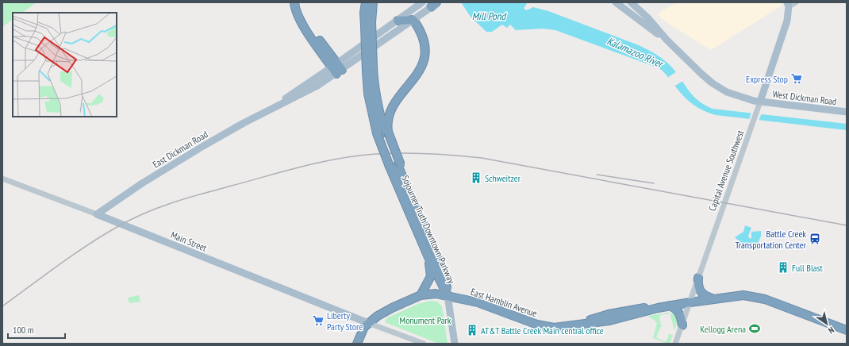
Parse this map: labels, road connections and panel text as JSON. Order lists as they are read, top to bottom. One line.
{"streets":{"highway":["Sojourner Truth Downtown Parkway","East Hamblin Avenue"],"main road":["West Dickman Road","East Dickman Road","Capital Avenue Southwest","Main Street"]},"crossings":[["West Dickman Road","Capital Avenue Southwest"],["East Dickman Road","Main Street"],["Capital Avenue Southwest","East Hamblin Avenue"],["Sojourner Truth Downtown Parkway","East Hamblin Avenue"],["Main Street","East Hamblin Avenue"]],"water":["Mill Pond","Kalamazoo River"],"parks":["Monument Park"],"places":{"supermarket":["Express Stop","Liberty Party Store"],"building":["Schweitzer","Full Blast","AT&T Battle Creek Main central office"],"station":["Battle Creek Transportation Center"],"sports":["Kellogg Arena"]},"scale_bar":"100 m","north":"bottom right"}
